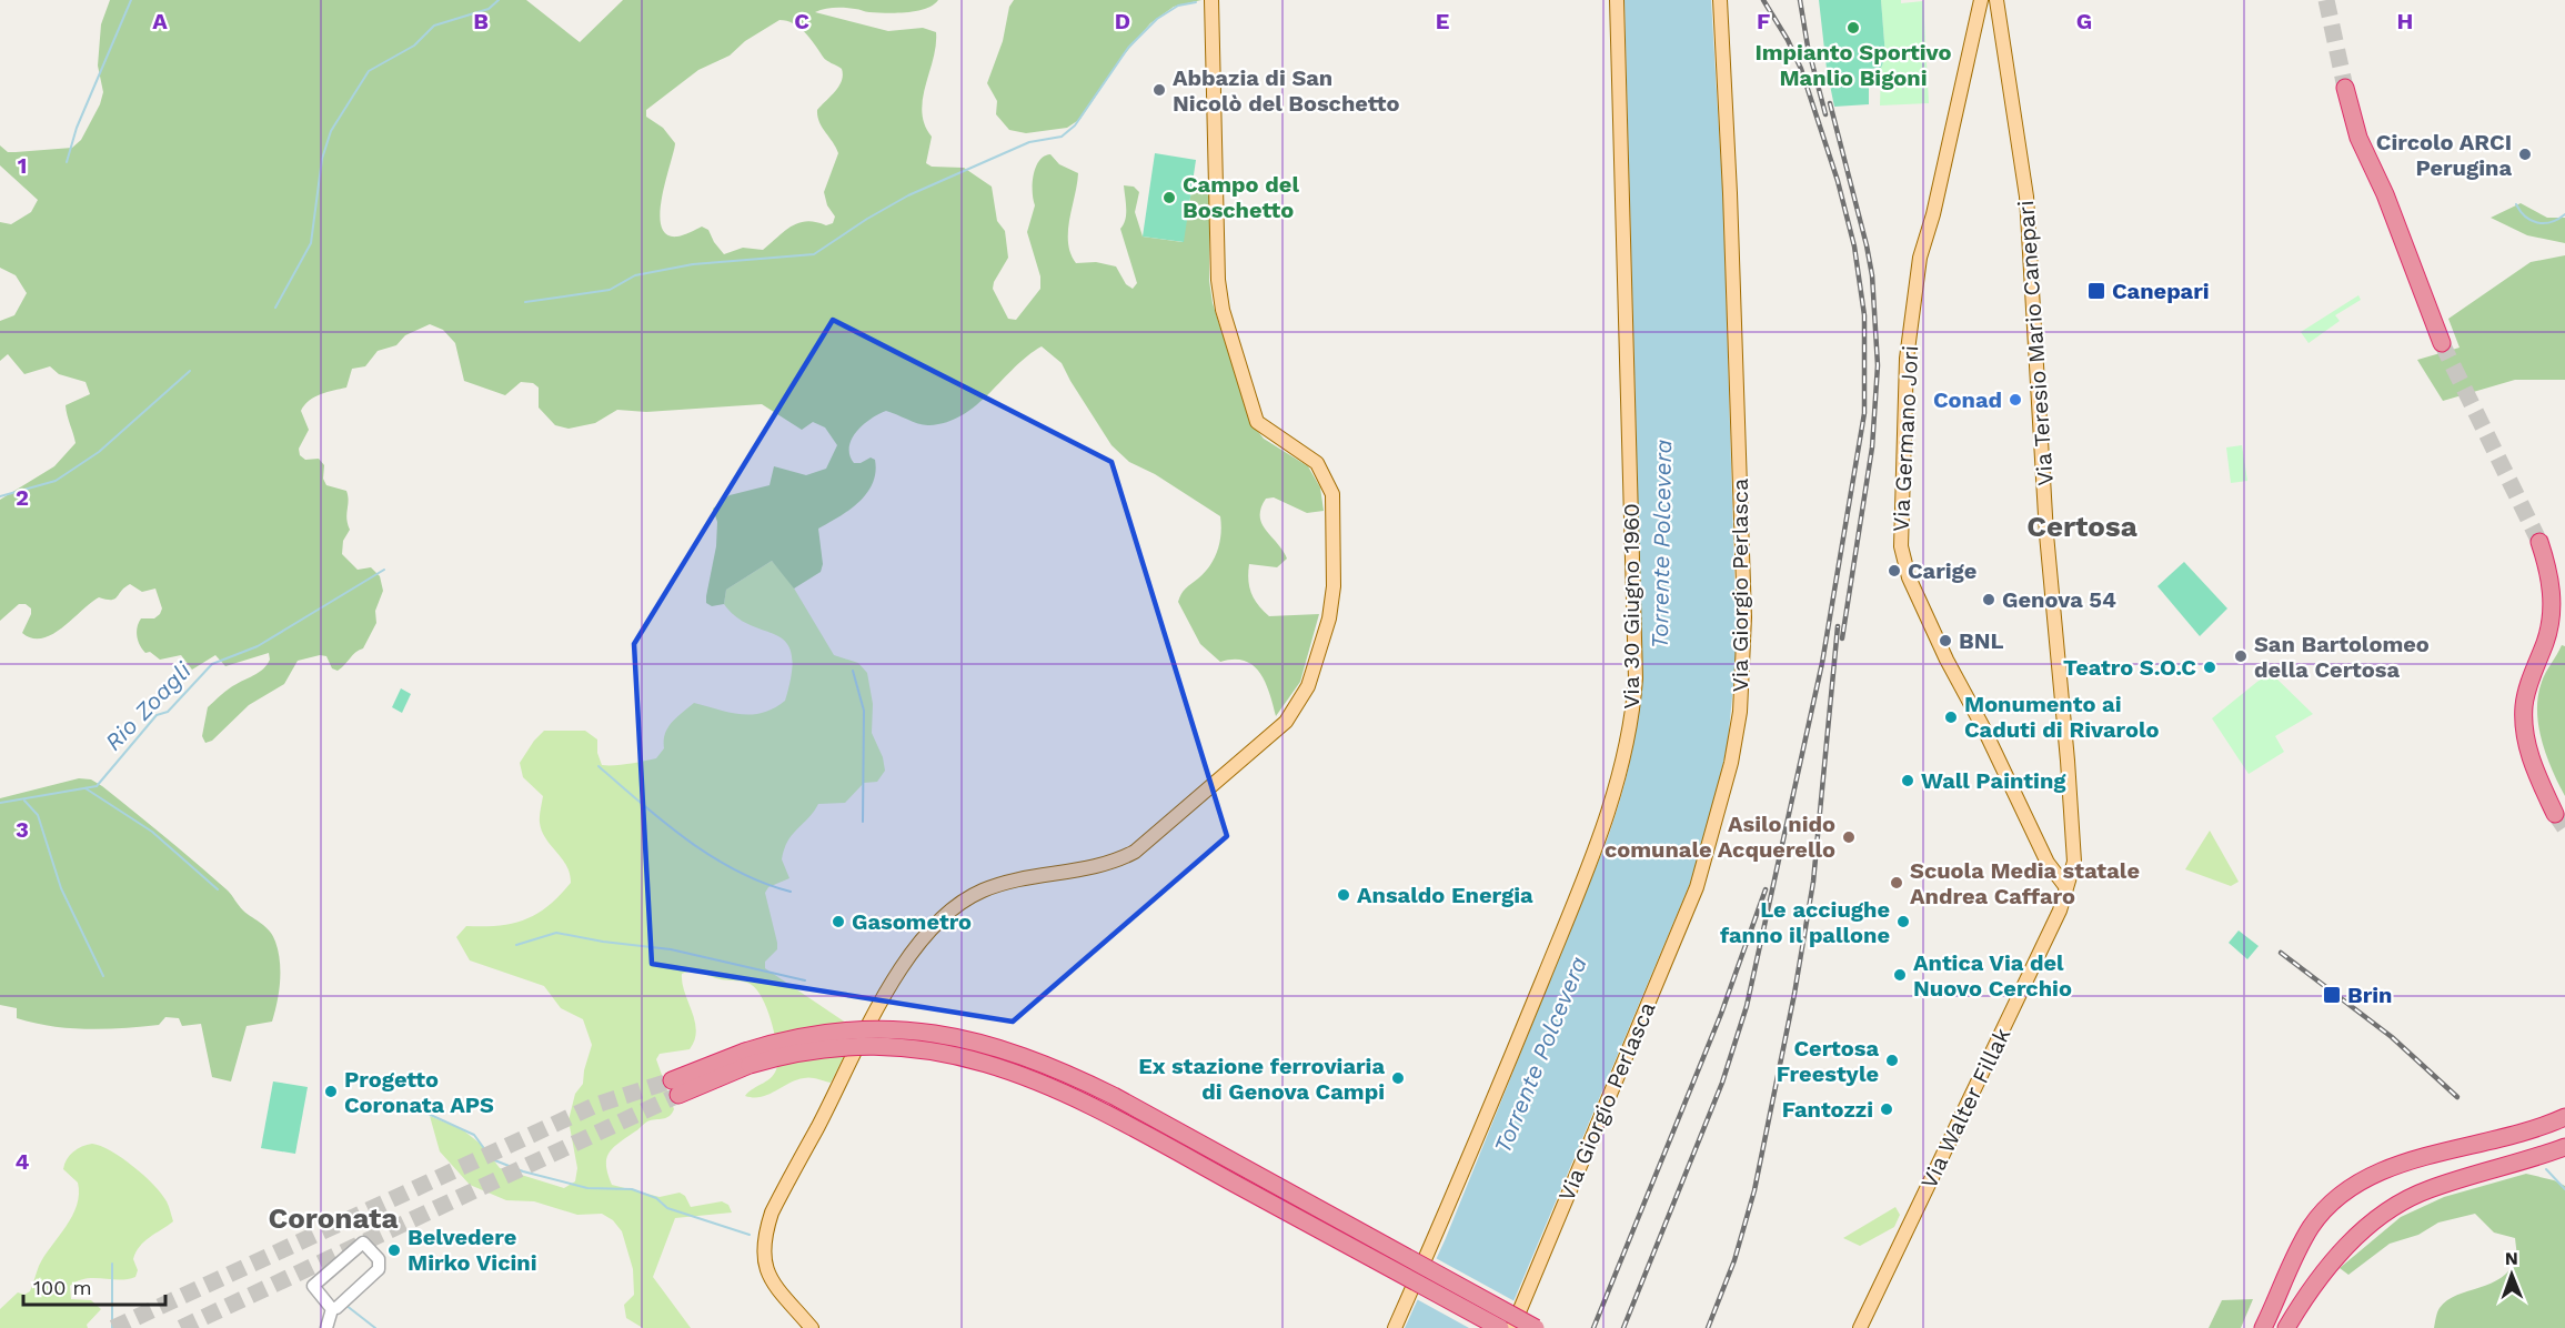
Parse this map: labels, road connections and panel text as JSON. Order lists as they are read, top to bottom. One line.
{"streets":{"main road":["Via Teresio Mario Canepari","Via Germano Jori","Via Giorgio Perlasca","Via 30 Giugno 1960","Via Walter Fillak"]},"crossings":[["Via Teresio Mario Canepari","Via Germano Jori"],["Via Teresio Mario Canepari","Via Walter Fillak"],["Via Germano Jori","Via Walter Fillak"]],"districts":["Certosa","Coronata"],"water":["Torrente Polcevera","Rio Zoagli"],"places":{"other":["Impianto Sportivo Manlio Bigoni","Abbazia di San Nicolò del Boschetto","Circolo ARCI Perugina","Campo del Boschetto","Conad","Carige","Genova 54","BNL","San Bartolomeo della Certosa","Teatro S.O.C","Monumento ai Caduti di Rivarolo","Wall Painting","Asilo nido comunale Acquerello","Scuola Media statale Andrea Caffaro","Ansaldo Energia","Gasometro","Le acciughe fanno il pallone","Antica Via del Nuovo Cerchio","Certosa Freestyle","Ex stazione ferroviaria di Genova Campi","Progetto Coronata APS","Fantozzi","Belvedere Mirko Vicini"],"transit":["Canepari","Brin"]},"scale_bar":"100 m","north":"top","grid":{"columns":["A","B","C","D","E","F","G","H"],"rows":["1","2","3","4"]}}
